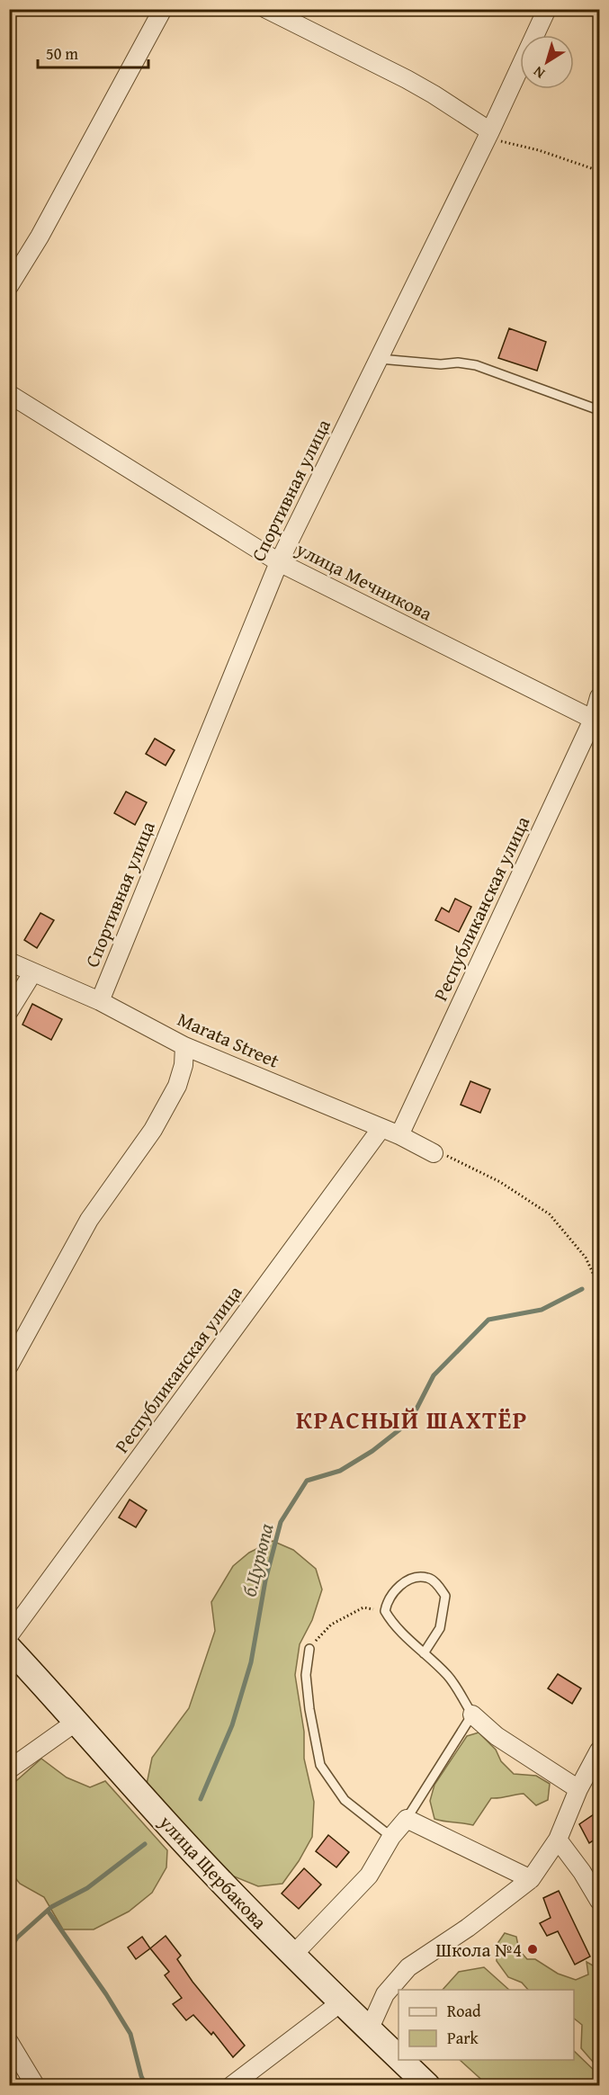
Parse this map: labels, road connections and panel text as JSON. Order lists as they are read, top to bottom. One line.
{"streets":{"street":["Спортивная улица","улица Мечникова","Республиканская улица","Marata Street","улица Щербакова"]},"crossings":[["Спортивная улица","улица Мечникова"],["Спортивная улица","Marata Street"],["улица Мечникова","Республиканская улица"],["Республиканская улица","Marata Street"]],"districts":["КРАСНЫЙ ШАХТЁР"],"water":["б.Цурюпа"],"places":["Школа №4"],"legend":["Road","Park"],"scale_bar":"50 m","north":"bottom left"}
